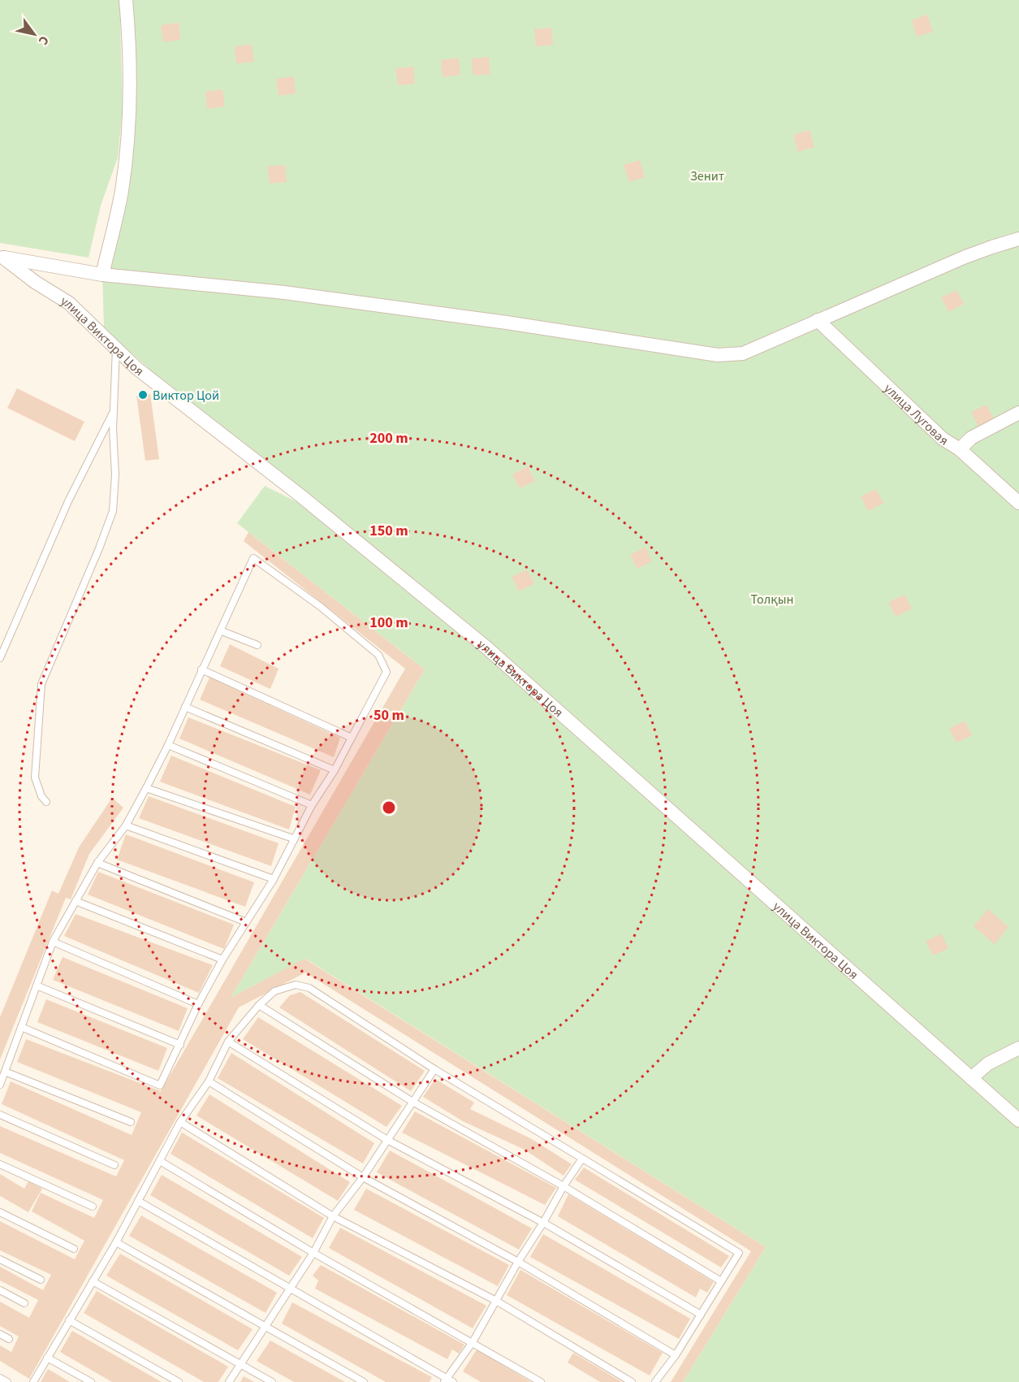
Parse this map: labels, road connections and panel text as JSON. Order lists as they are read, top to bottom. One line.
{"streets":{"street":["улица Виктора Цоя","улица Луговая"]},"parks":["Зенит","Толқын"],"places":["Виктор Цой"],"north":"bottom right","rings":["200 m","150 m","100 m","50 m"]}
